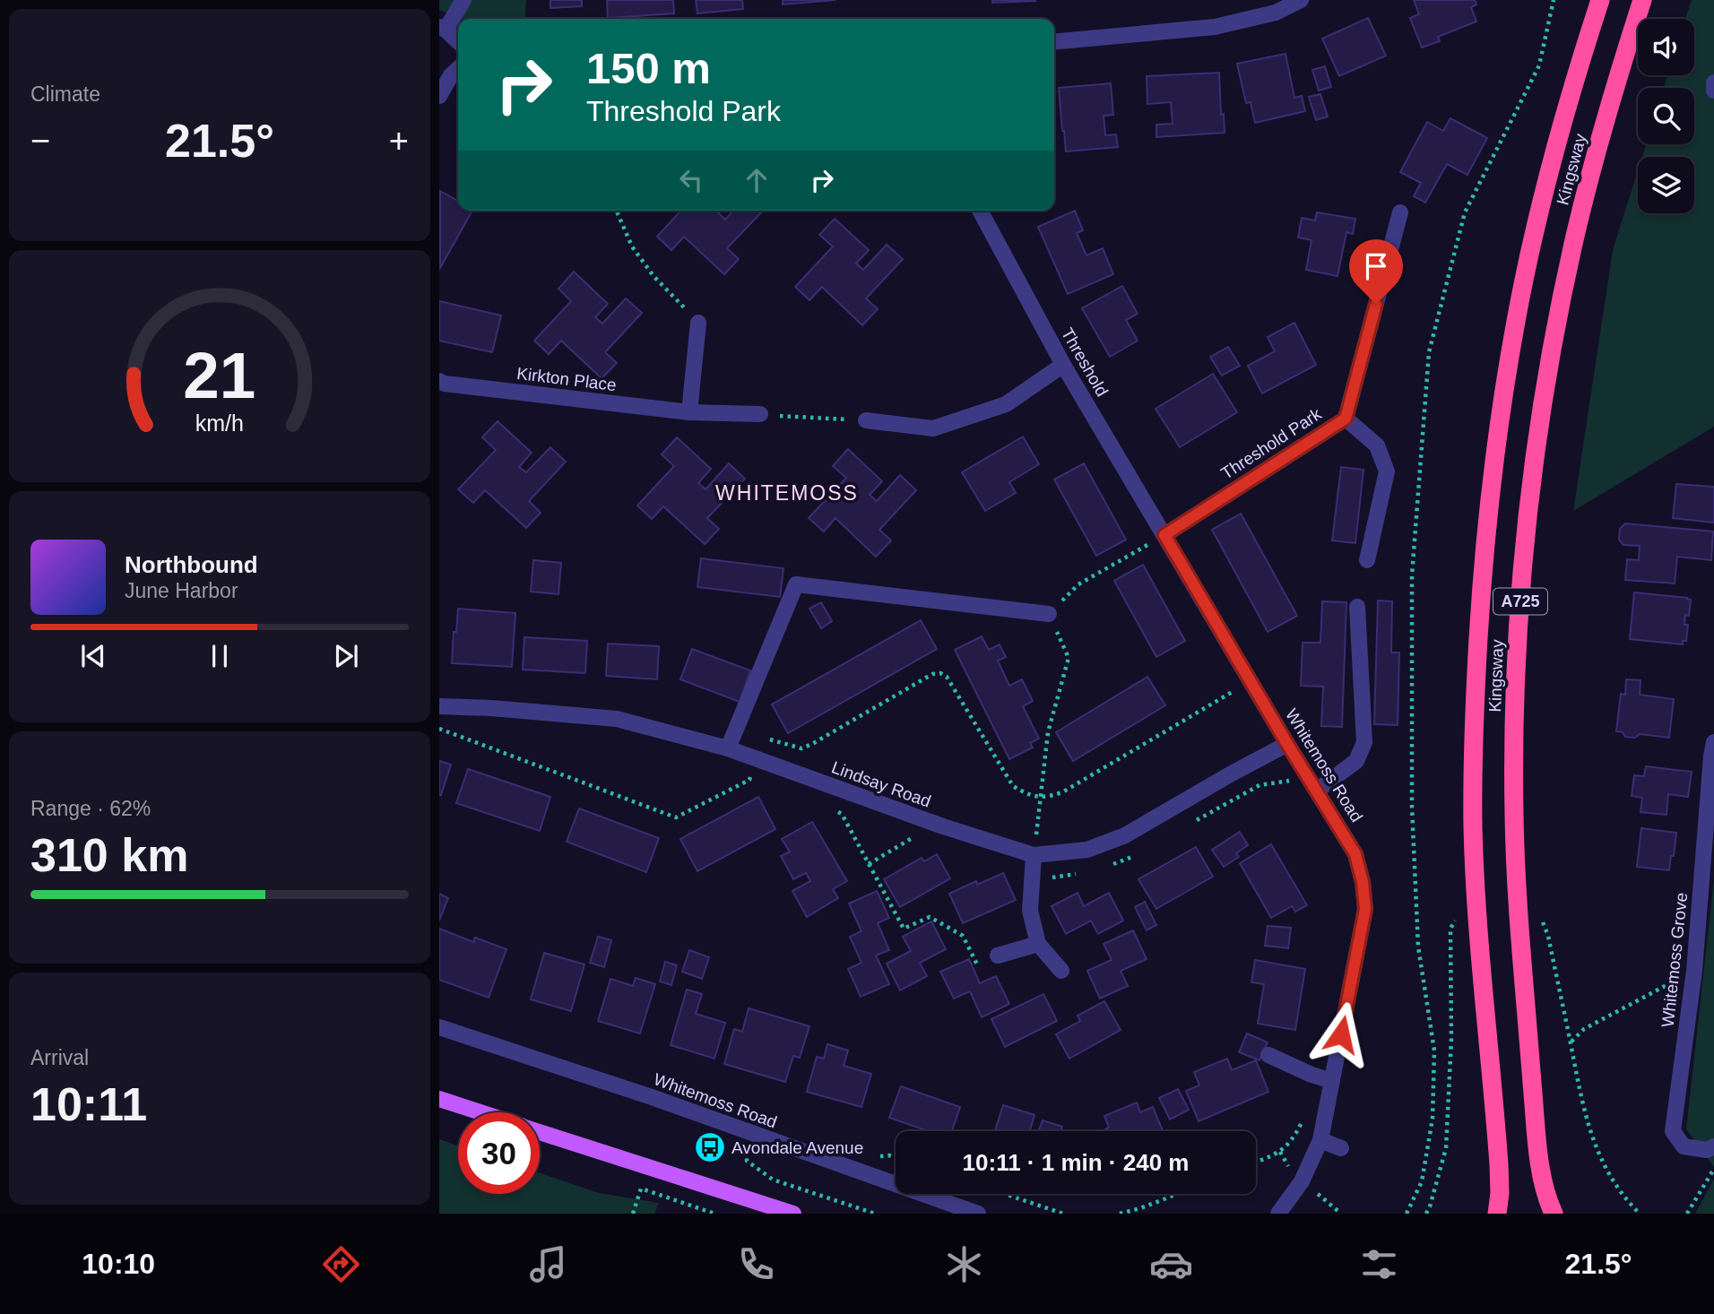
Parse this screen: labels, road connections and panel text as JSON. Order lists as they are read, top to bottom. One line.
{"streets":{"highway":["Kingsway","A725"],"street":["Threshold","Kirkton Place","Threshold Park","Whitemoss Road","Lindsay Road","Whitemoss Grove"]},"crossings":[["Threshold","Threshold Park"],["Threshold","Whitemoss Road"],["Threshold Park","Whitemoss Road"],["Whitemoss Road","Lindsay Road"]],"districts":["WHITEMOSS"],"places":{"bus stop":["Avondale Avenue"]},"page":{"tile":["Climate",["Range · 62%","310 km"],["Arrival","10:11"]],"turn":["150 m","Threshold Park"],"heat":["−","21.5°","+"],"song":["Northbound","June Harbor"],"limit":"30","trip":"10:11 · 1 min · 240 m","tabs":["10:10","21.5°"],"gauge":["21","km/h"]}}
